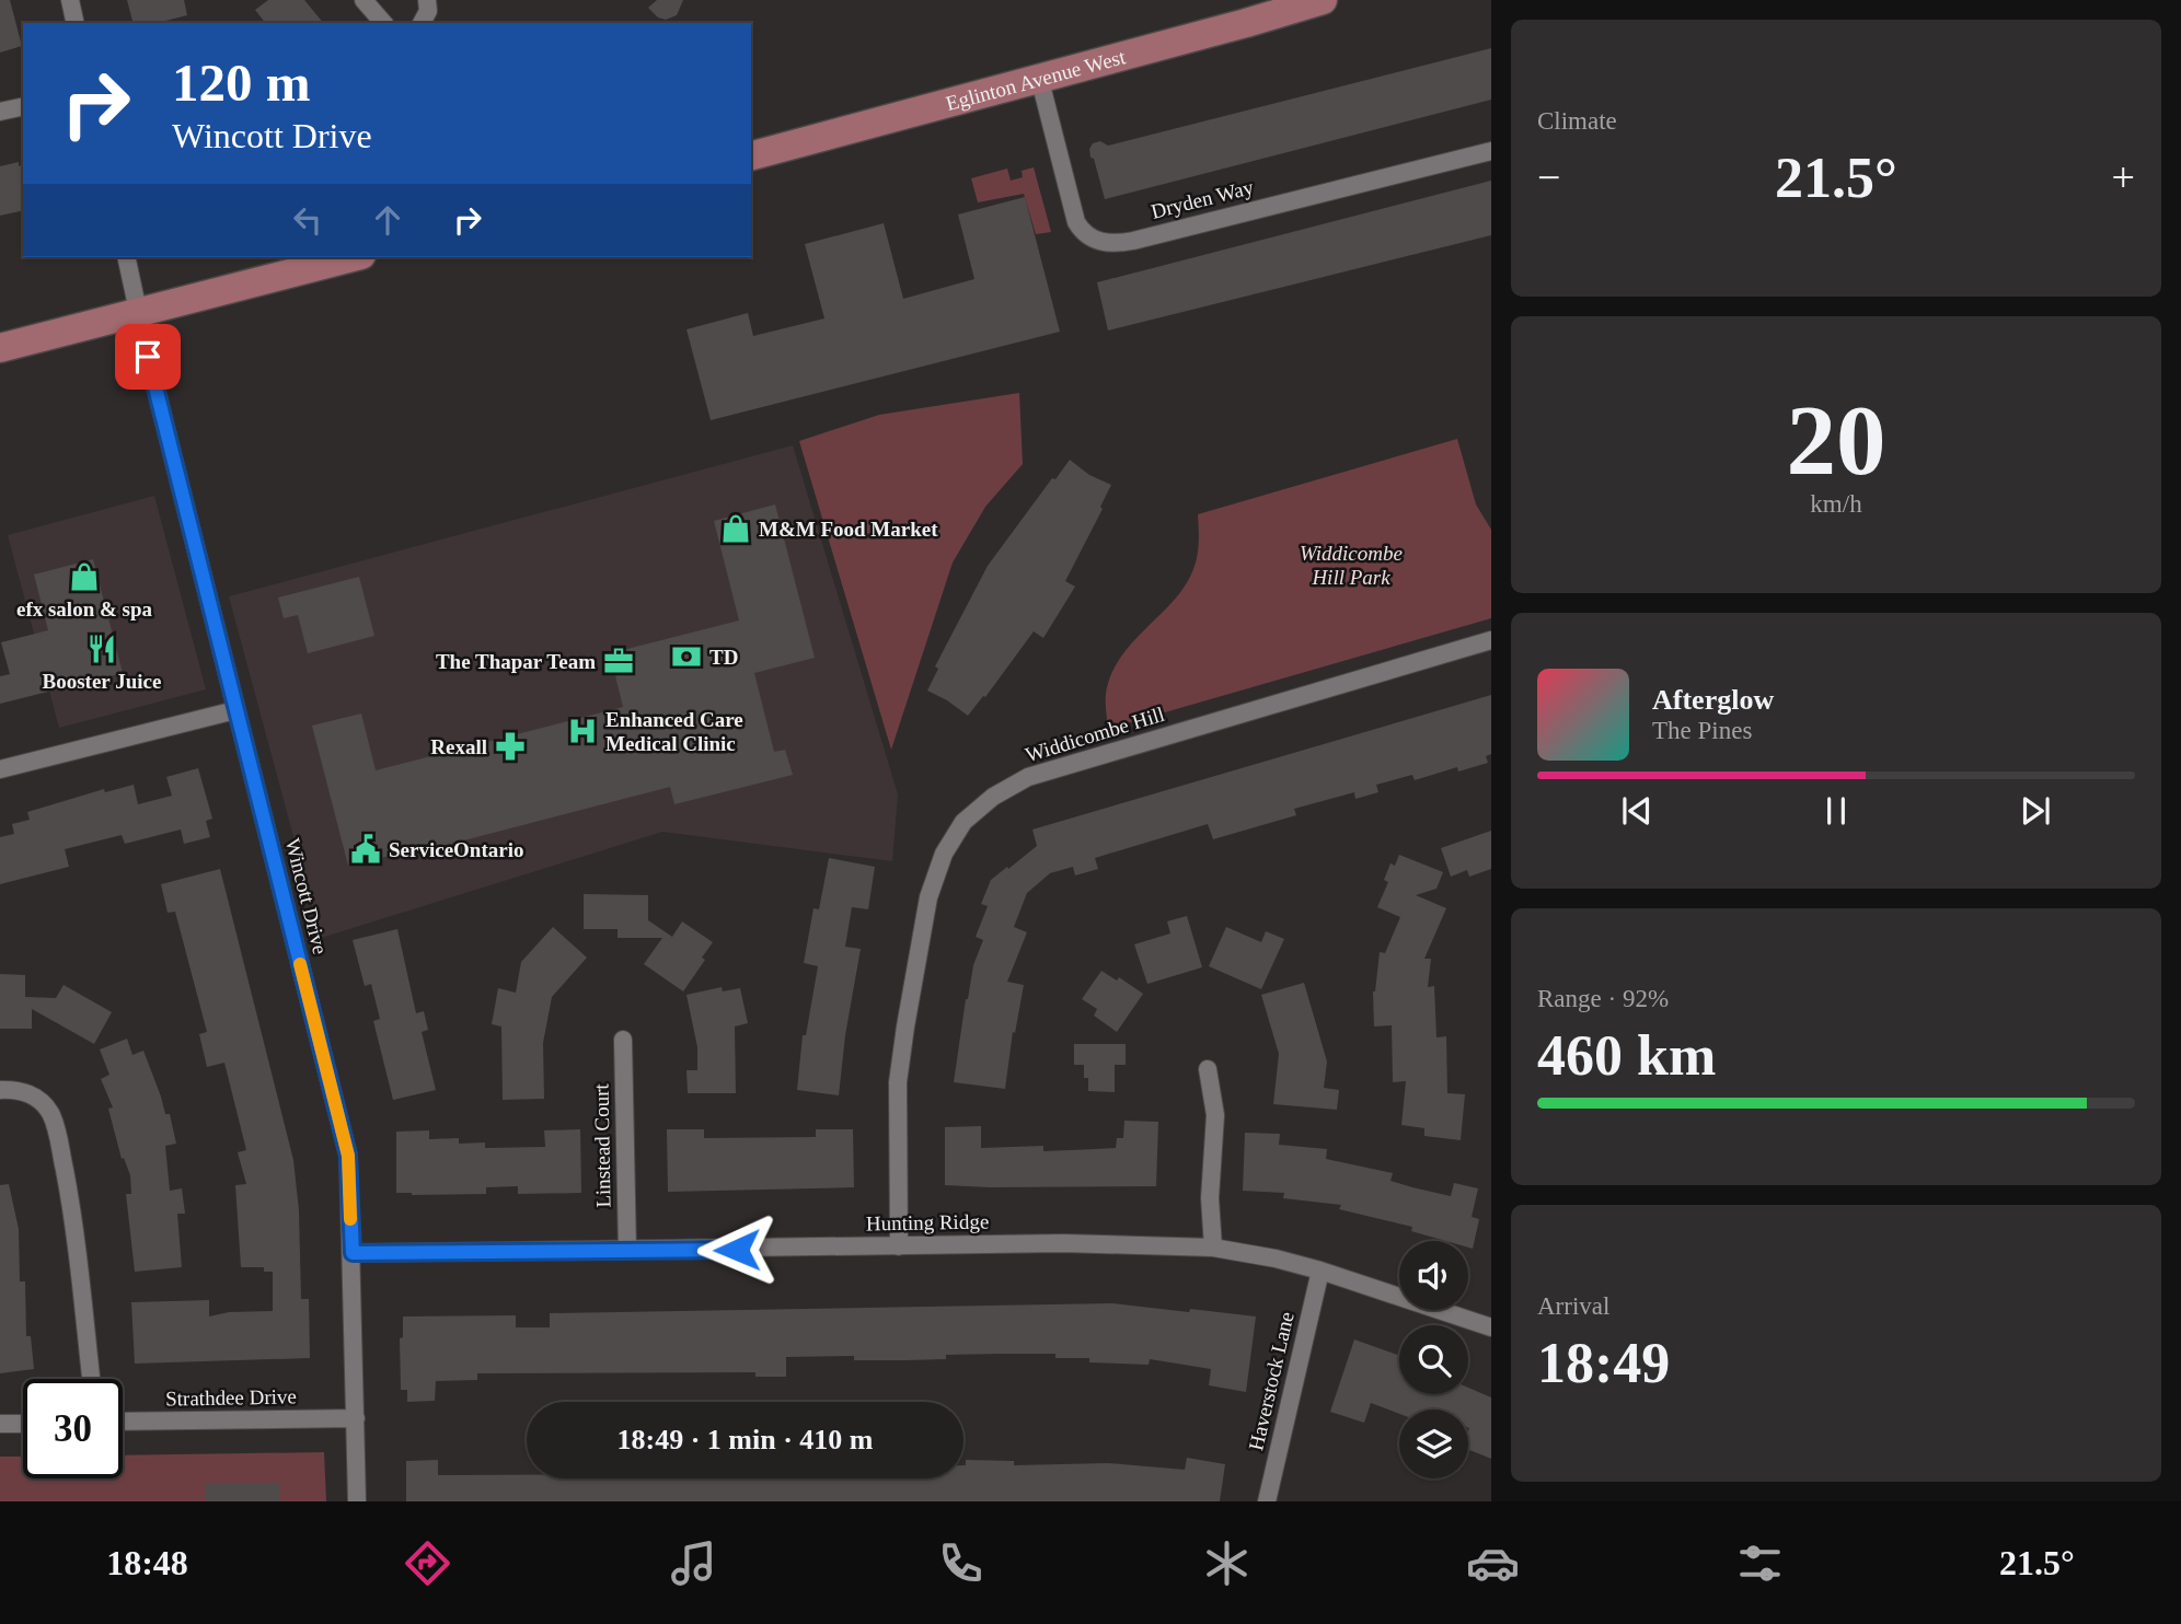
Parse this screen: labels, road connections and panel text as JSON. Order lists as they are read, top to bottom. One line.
{"streets":{"main road":["Eglinton Avenue West"],"street":["Dryden Way","Widdicombe Hill","Wincott Drive","Linstead Court","Hunting Ridge","Haverstock Lane","Strathdee Drive"]},"crossings":[["Eglinton Avenue West","Dryden Way"],["Widdicombe Hill","Hunting Ridge"],["Wincott Drive","Hunting Ridge"],["Wincott Drive","Strathdee Drive"],["Linstead Court","Hunting Ridge"],["Hunting Ridge","Haverstock Lane"]],"parks":["Widdicombe Hill Park"],"places":{"shop":["M&M Food Market","efx salon & spa"],"restaurant":["Booster Juice"],"bank":["TD"],"office":["The Thapar Team"],"hospital":["Enhanced Care Medical Clinic"],"pharmacy":["Rexall"],"public building":["ServiceOntario"]},"page":{"tile":["Climate",["20","km/h"],["Range · 92%","460 km"],["Arrival","18:49"]],"turn":["120 m","Wincott Drive"],"heat":["−","21.5°","+"],"song":["Afterglow","The Pines"],"limit":"30","trip":"18:49 · 1 min · 410 m","tabs":["18:48","21.5°"]}}
